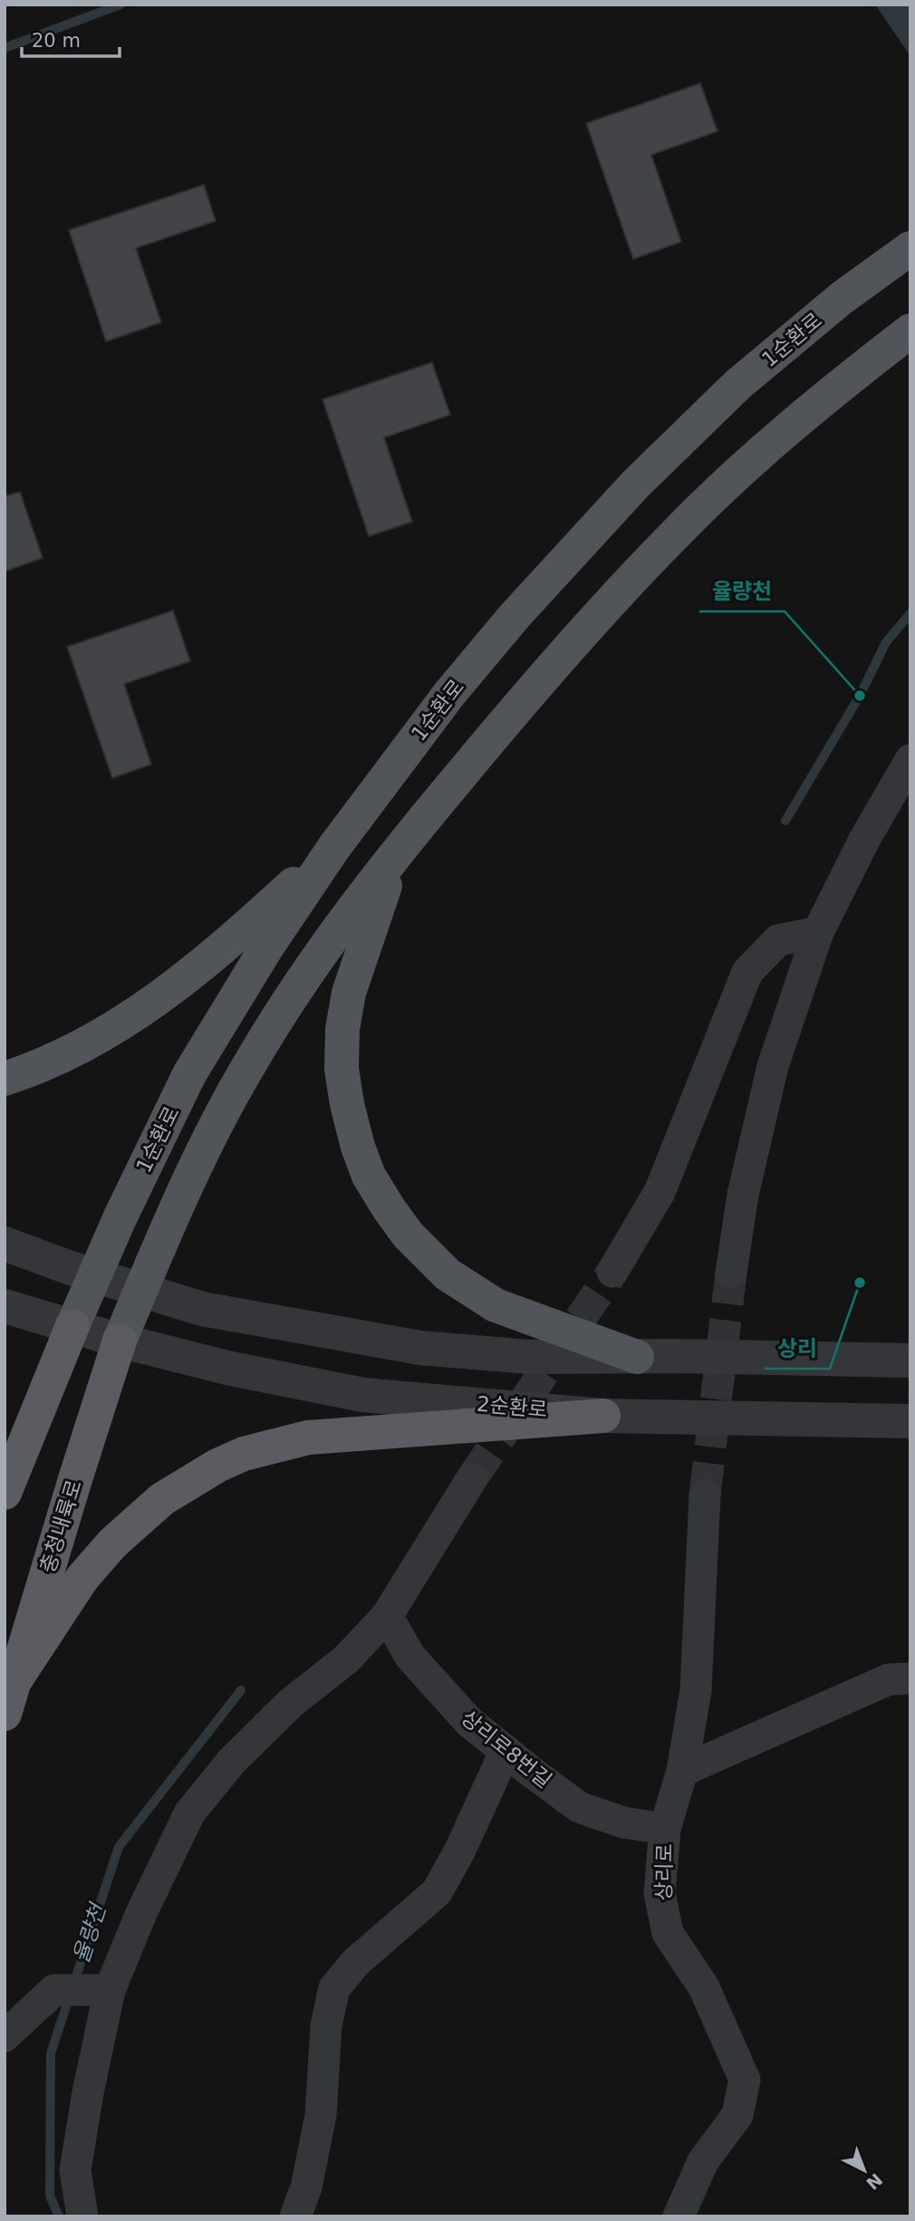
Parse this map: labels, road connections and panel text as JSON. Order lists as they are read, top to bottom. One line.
{"streets":{"highway":["충청내륙로"],"main road":["1순환로"],"street":["2순환로","상리로8번길","상리로"]},"crossings":[["2순환로","충청내륙로"],["상리로8번길","상리로"]],"water":["율량천"],"places":["율량천","상리"],"scale_bar":"20 m","north":"bottom right"}
